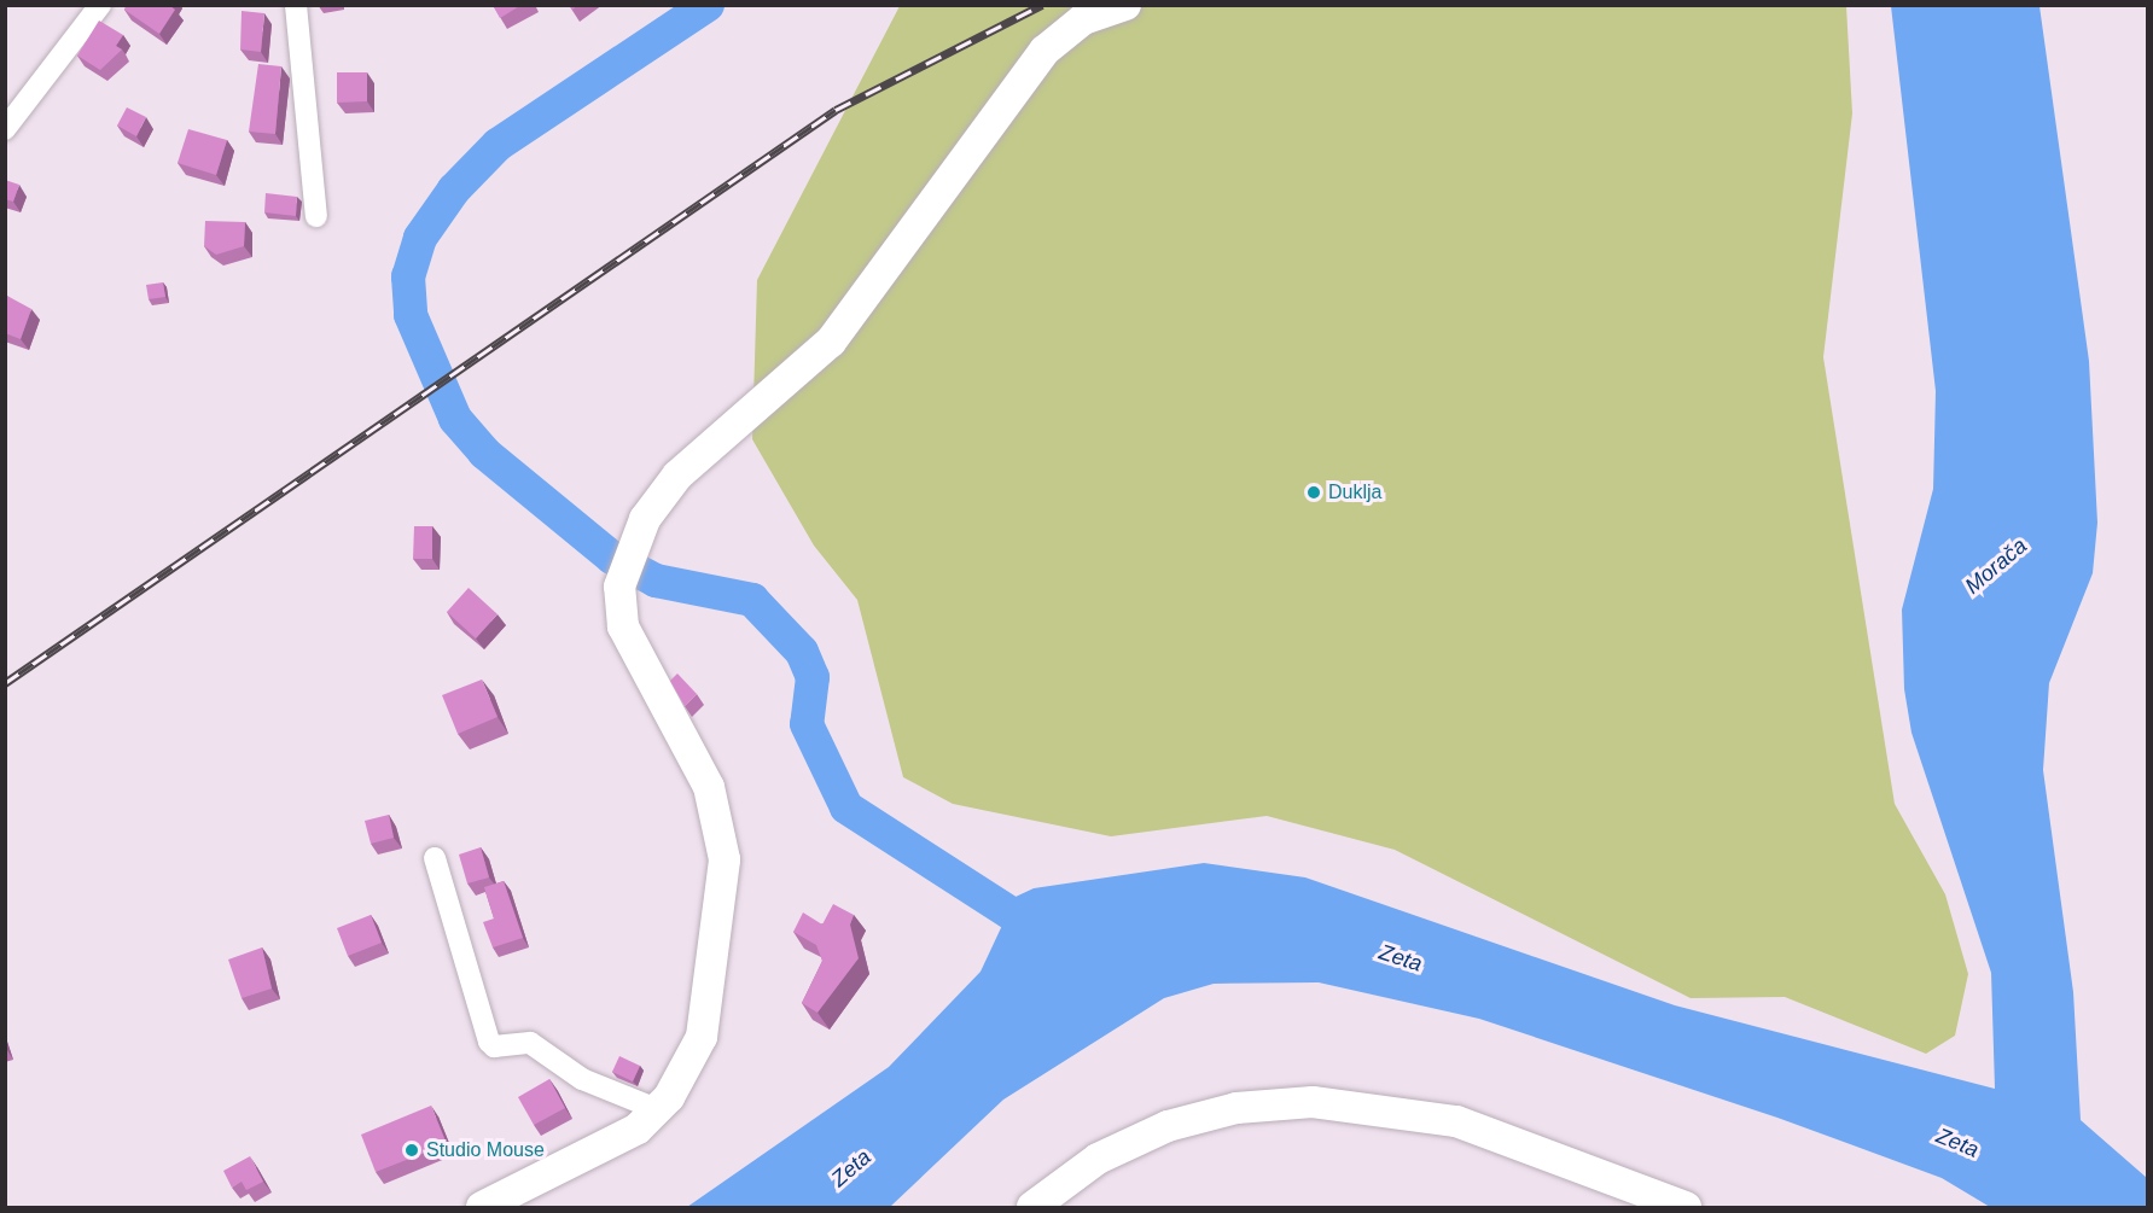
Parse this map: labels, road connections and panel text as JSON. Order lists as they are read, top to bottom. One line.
{"water":["Morača","Zeta"],"places":["Duklja","Studio Mouse"]}
